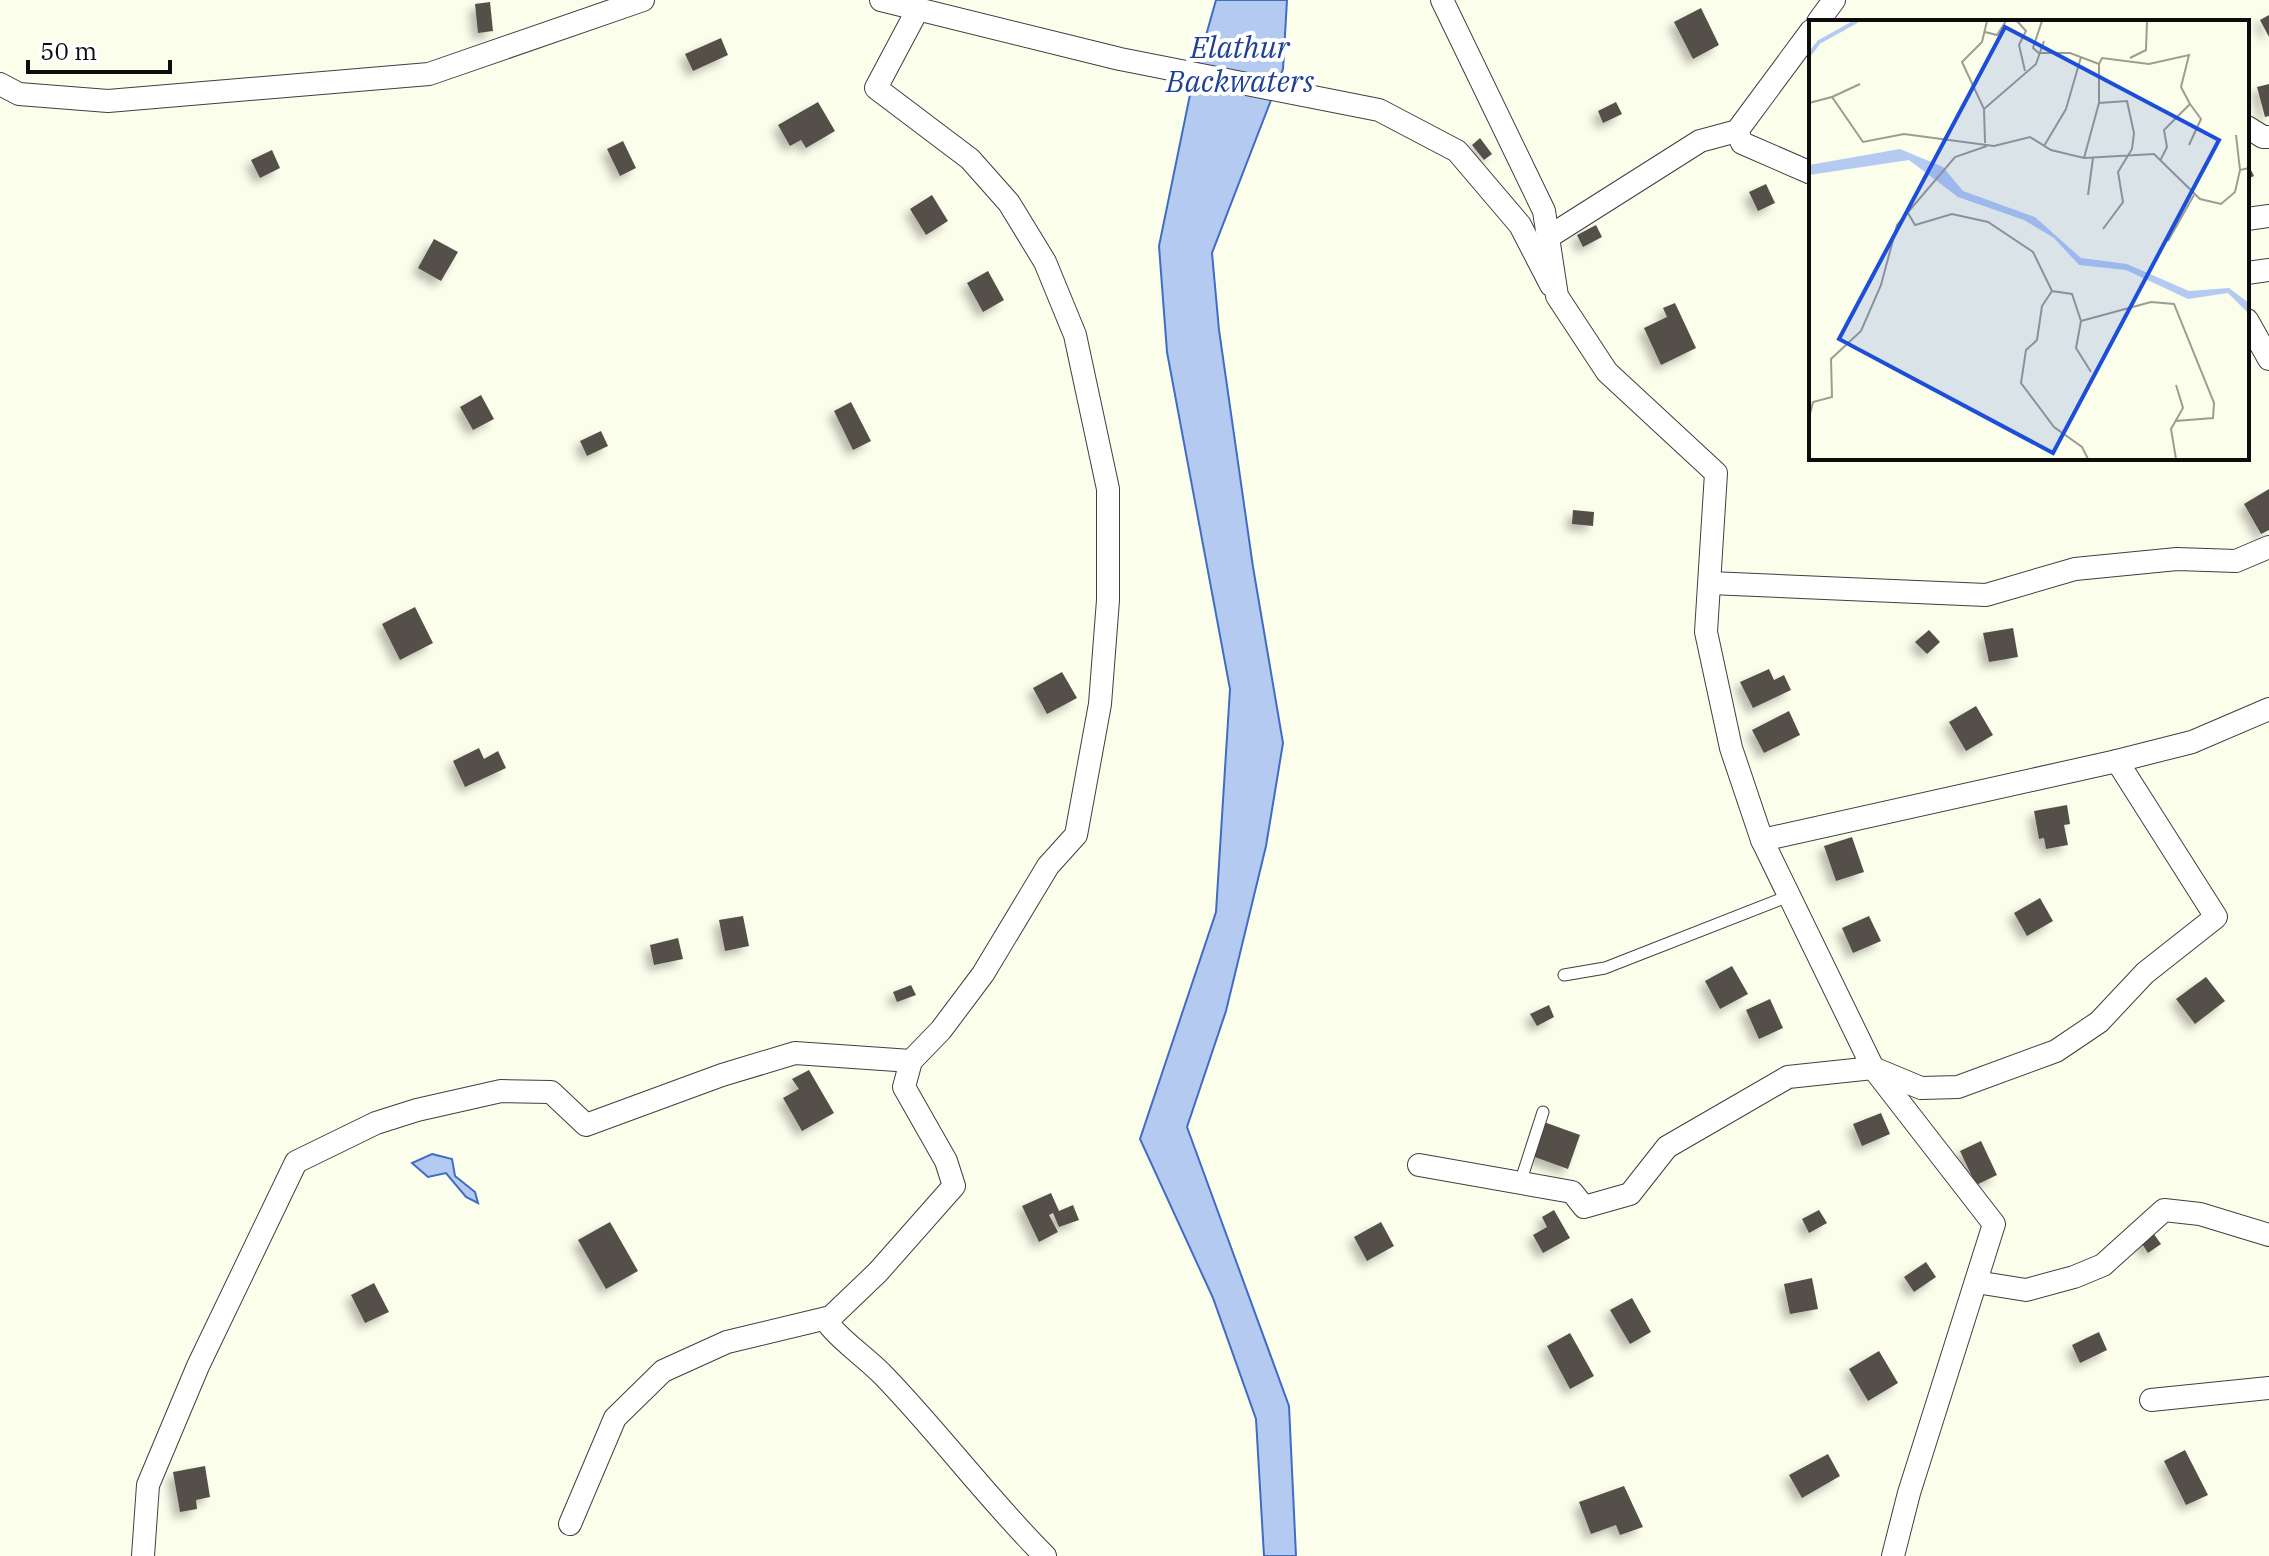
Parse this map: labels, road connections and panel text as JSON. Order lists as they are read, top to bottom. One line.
{"water":["Elathur Backwaters"],"scale_bar":"50 m"}
